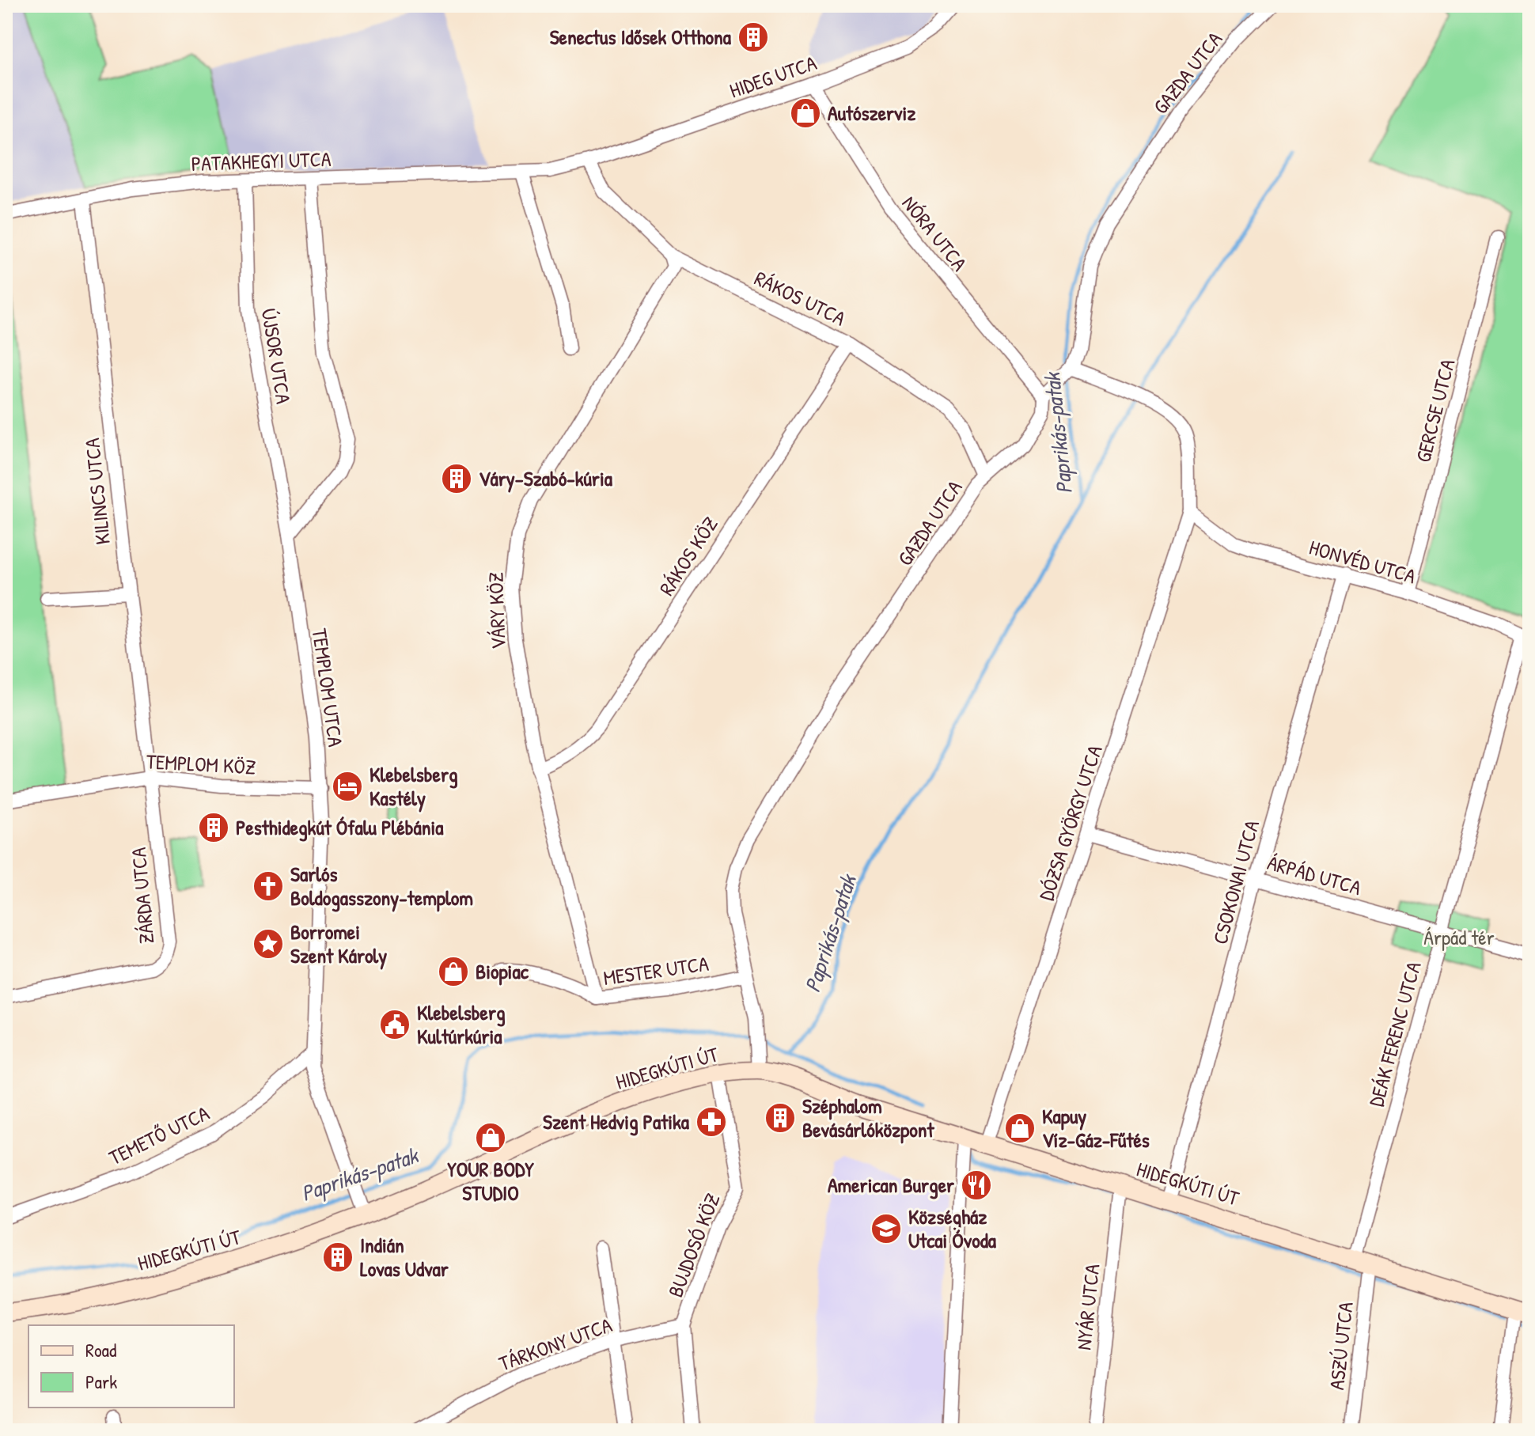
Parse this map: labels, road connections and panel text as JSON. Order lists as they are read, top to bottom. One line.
{"streets":{"main road":["HIDEGKÚTI ÚT"],"street":["GAZDA UTCA","HIDEG UTCA","PATAKHEGYI UTCA","NÓRA UTCA","RÁKOS UTCA","ÚJSOR UTCA","GERCSE UTCA","KILINCS UTCA","RÁKOS KÖZ","HONVÉD UTCA","VÁRY KÖZ","TEMPLOM UTCA","TEMPLOM KÖZ","DÓZSA GYÖRGY UTCA","ÁRPÁD UTCA","CSOKONAI UTCA","ZÁRDA UTCA","MESTER UTCA","DEÁK FERENC UTCA","TEMETŐ UTCA","BUJDOSÓ KÖZ","NYÁR UTCA","TÁRKONY UTCA","ASZÚ UTCA"]},"crossings":[["GAZDA UTCA","NÓRA UTCA"],["GAZDA UTCA","RÁKOS UTCA"],["GAZDA UTCA","MESTER UTCA"],["GAZDA UTCA","HIDEGKÚTI ÚT"],["HIDEG UTCA","PATAKHEGYI UTCA"],["HIDEG UTCA","NÓRA UTCA"],["HIDEG UTCA","RÁKOS UTCA"],["PATAKHEGYI UTCA","RÁKOS UTCA"],["PATAKHEGYI UTCA","ÚJSOR UTCA"],["PATAKHEGYI UTCA","KILINCS UTCA"],["RÁKOS UTCA","RÁKOS KÖZ"],["RÁKOS UTCA","VÁRY KÖZ"],["ÚJSOR UTCA","TEMPLOM UTCA"],["GERCSE UTCA","HONVÉD UTCA"],["KILINCS UTCA","TEMPLOM KÖZ"],["KILINCS UTCA","ZÁRDA UTCA"],["RÁKOS KÖZ","VÁRY KÖZ"],["HONVÉD UTCA","DÓZSA GYÖRGY UTCA"],["HONVÉD UTCA","CSOKONAI UTCA"],["HONVÉD UTCA","DEÁK FERENC UTCA"],["VÁRY KÖZ","MESTER UTCA"],["TEMPLOM UTCA","TEMPLOM KÖZ"],["TEMPLOM UTCA","HIDEGKÚTI ÚT"],["TEMPLOM UTCA","TEMETŐ UTCA"],["TEMPLOM KÖZ","ZÁRDA UTCA"],["DÓZSA GYÖRGY UTCA","ÁRPÁD UTCA"],["DÓZSA GYÖRGY UTCA","HIDEGKÚTI ÚT"],["ÁRPÁD UTCA","CSOKONAI UTCA"],["ÁRPÁD UTCA","DEÁK FERENC UTCA"],["CSOKONAI UTCA","HIDEGKÚTI ÚT"],["DEÁK FERENC UTCA","HIDEGKÚTI ÚT"],["DEÁK FERENC UTCA","ASZÚ UTCA"],["HIDEGKÚTI ÚT","BUJDOSÓ KÖZ"],["HIDEGKÚTI ÚT","NYÁR UTCA"],["HIDEGKÚTI ÚT","ASZÚ UTCA"],["BUJDOSÓ KÖZ","TÁRKONY UTCA"]],"water":["Paprikás-patak"],"parks":["Árpád tér"],"places":{"building":["Senectus Idősek Otthona","Váry–Szabó-kúria","Pesthidegkút Ófalu Plébánia","Széphalom Bevásárlóközpont","Indián Lovas Udvar"],"shop":["Autószerviz","Biopiac","Kapuy Víz-Gáz-Fűtés","YOUR BODY STUDIO"],"hotel":["Klebelsberg Kastély"],"church":["Sarlós Boldogasszony-templom"],"place":["Borromei Szent Károly"],"public building":["Klebelsberg Kultúrkúria"],"pharmacy":["Szent Hedvig Patika"],"restaurant":["American Burger"],"school or university":["Községház Utcai Óvoda"]},"legend":["Road","Park"]}
